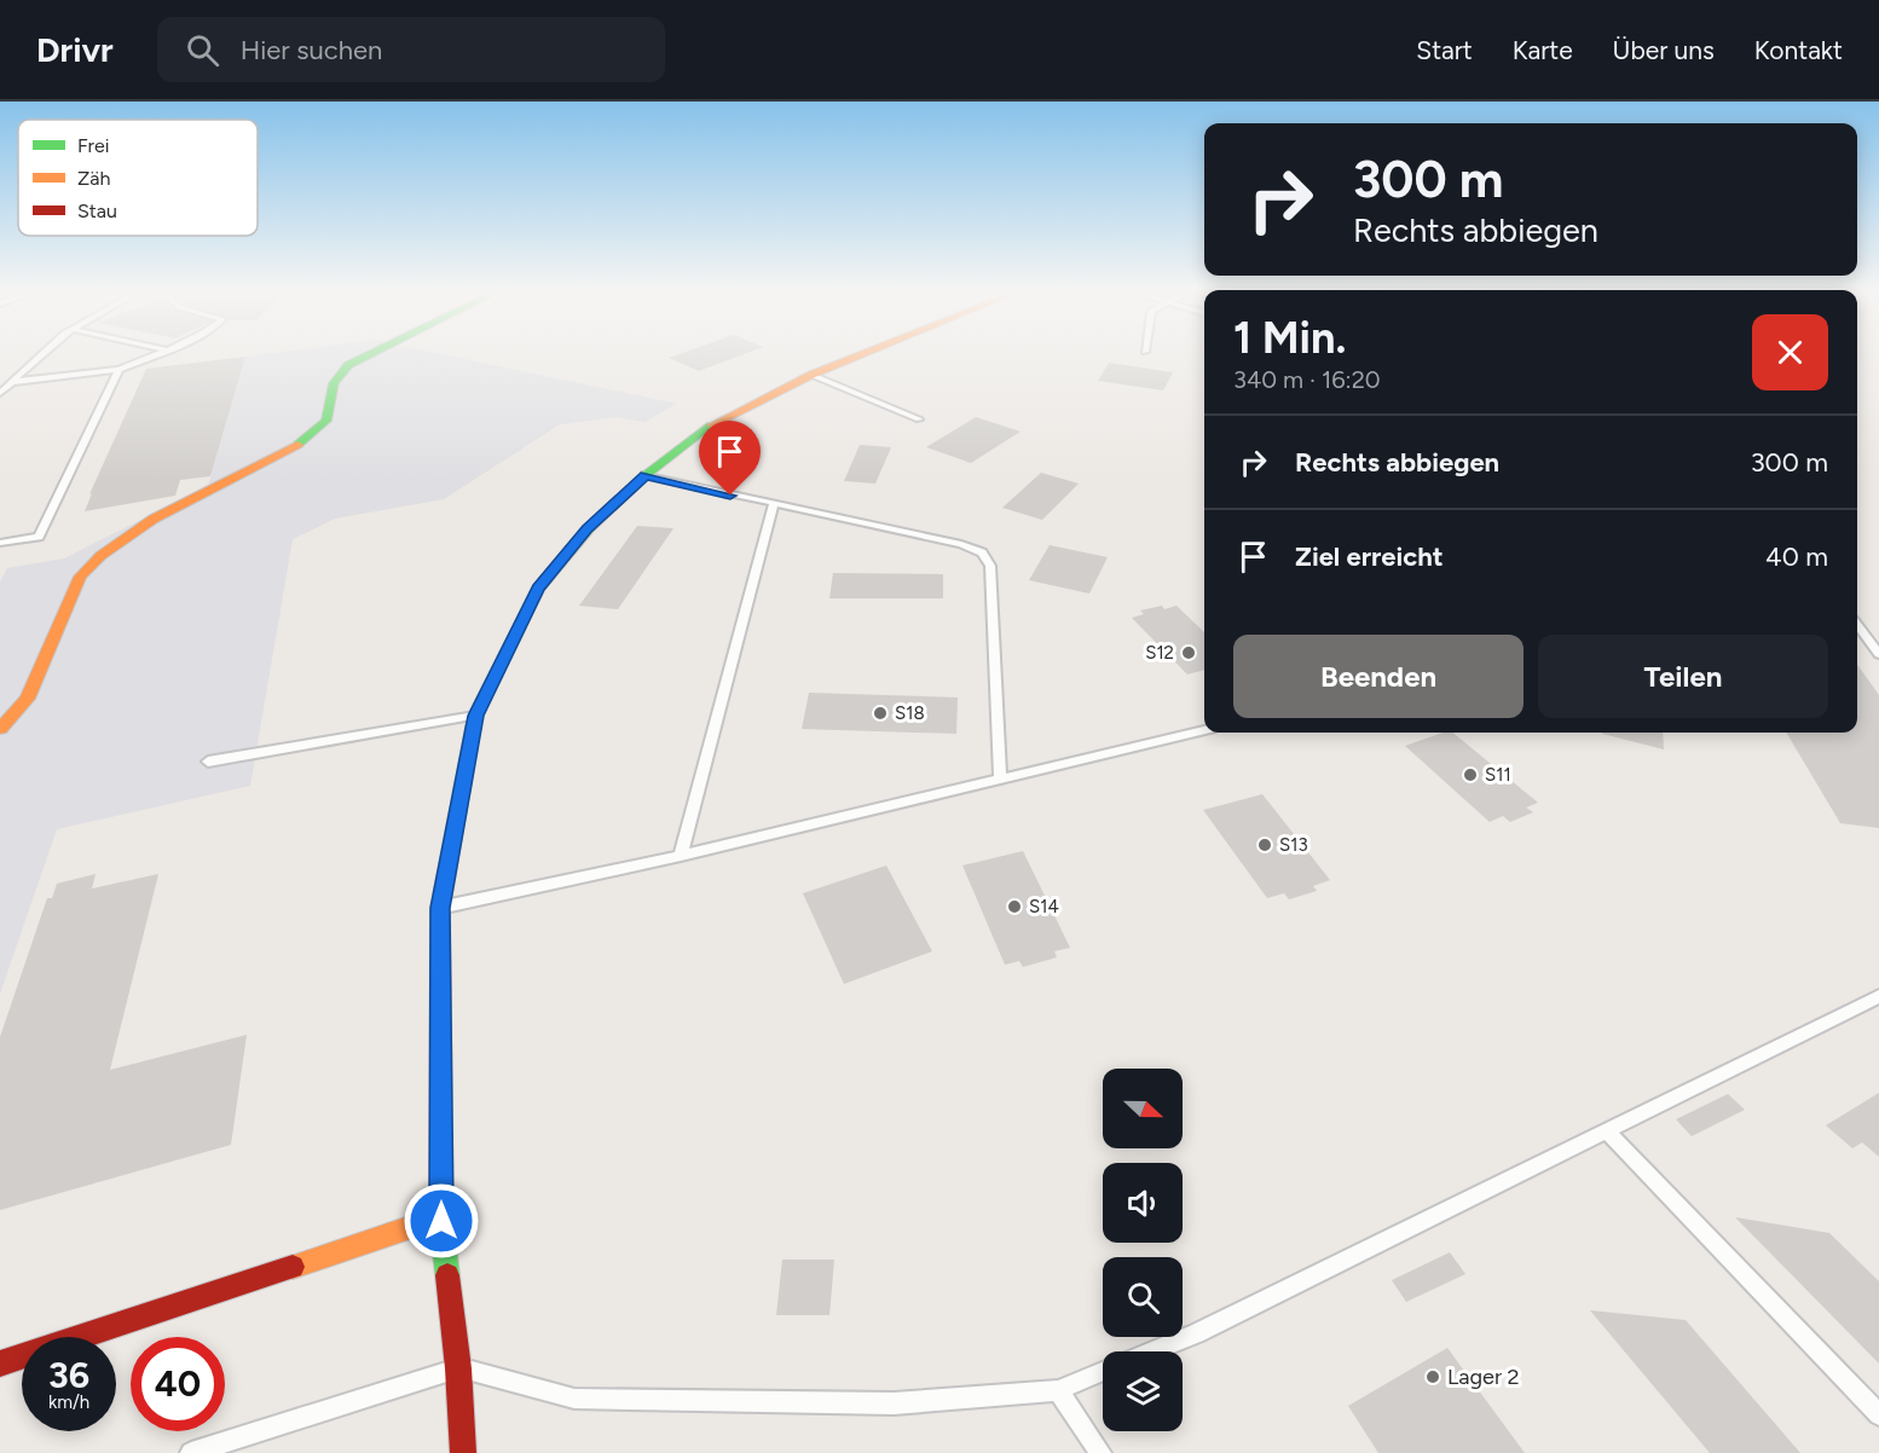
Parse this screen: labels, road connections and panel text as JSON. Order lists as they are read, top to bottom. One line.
{"places":["S12","S18","S11","S13","S14","Lager 2"],"legend":["Frei","Zäh","Stau"],"north":"right","page":{"header":"Drivr","search":"Hier suchen","nav":["Start","Karte","Über uns","Kontakt"],"turn":["300 m","Rechts abbiegen"],"heading":["1 Min.","340 m · 16:20"],"list":[{"name":"Rechts abbiegen","value":"300 m"},{"name":"Ziel erreicht","value":"40 m"}],"buttons":["Beenden","Teilen"],"speed":"36 km/h","limit":"40"}}
